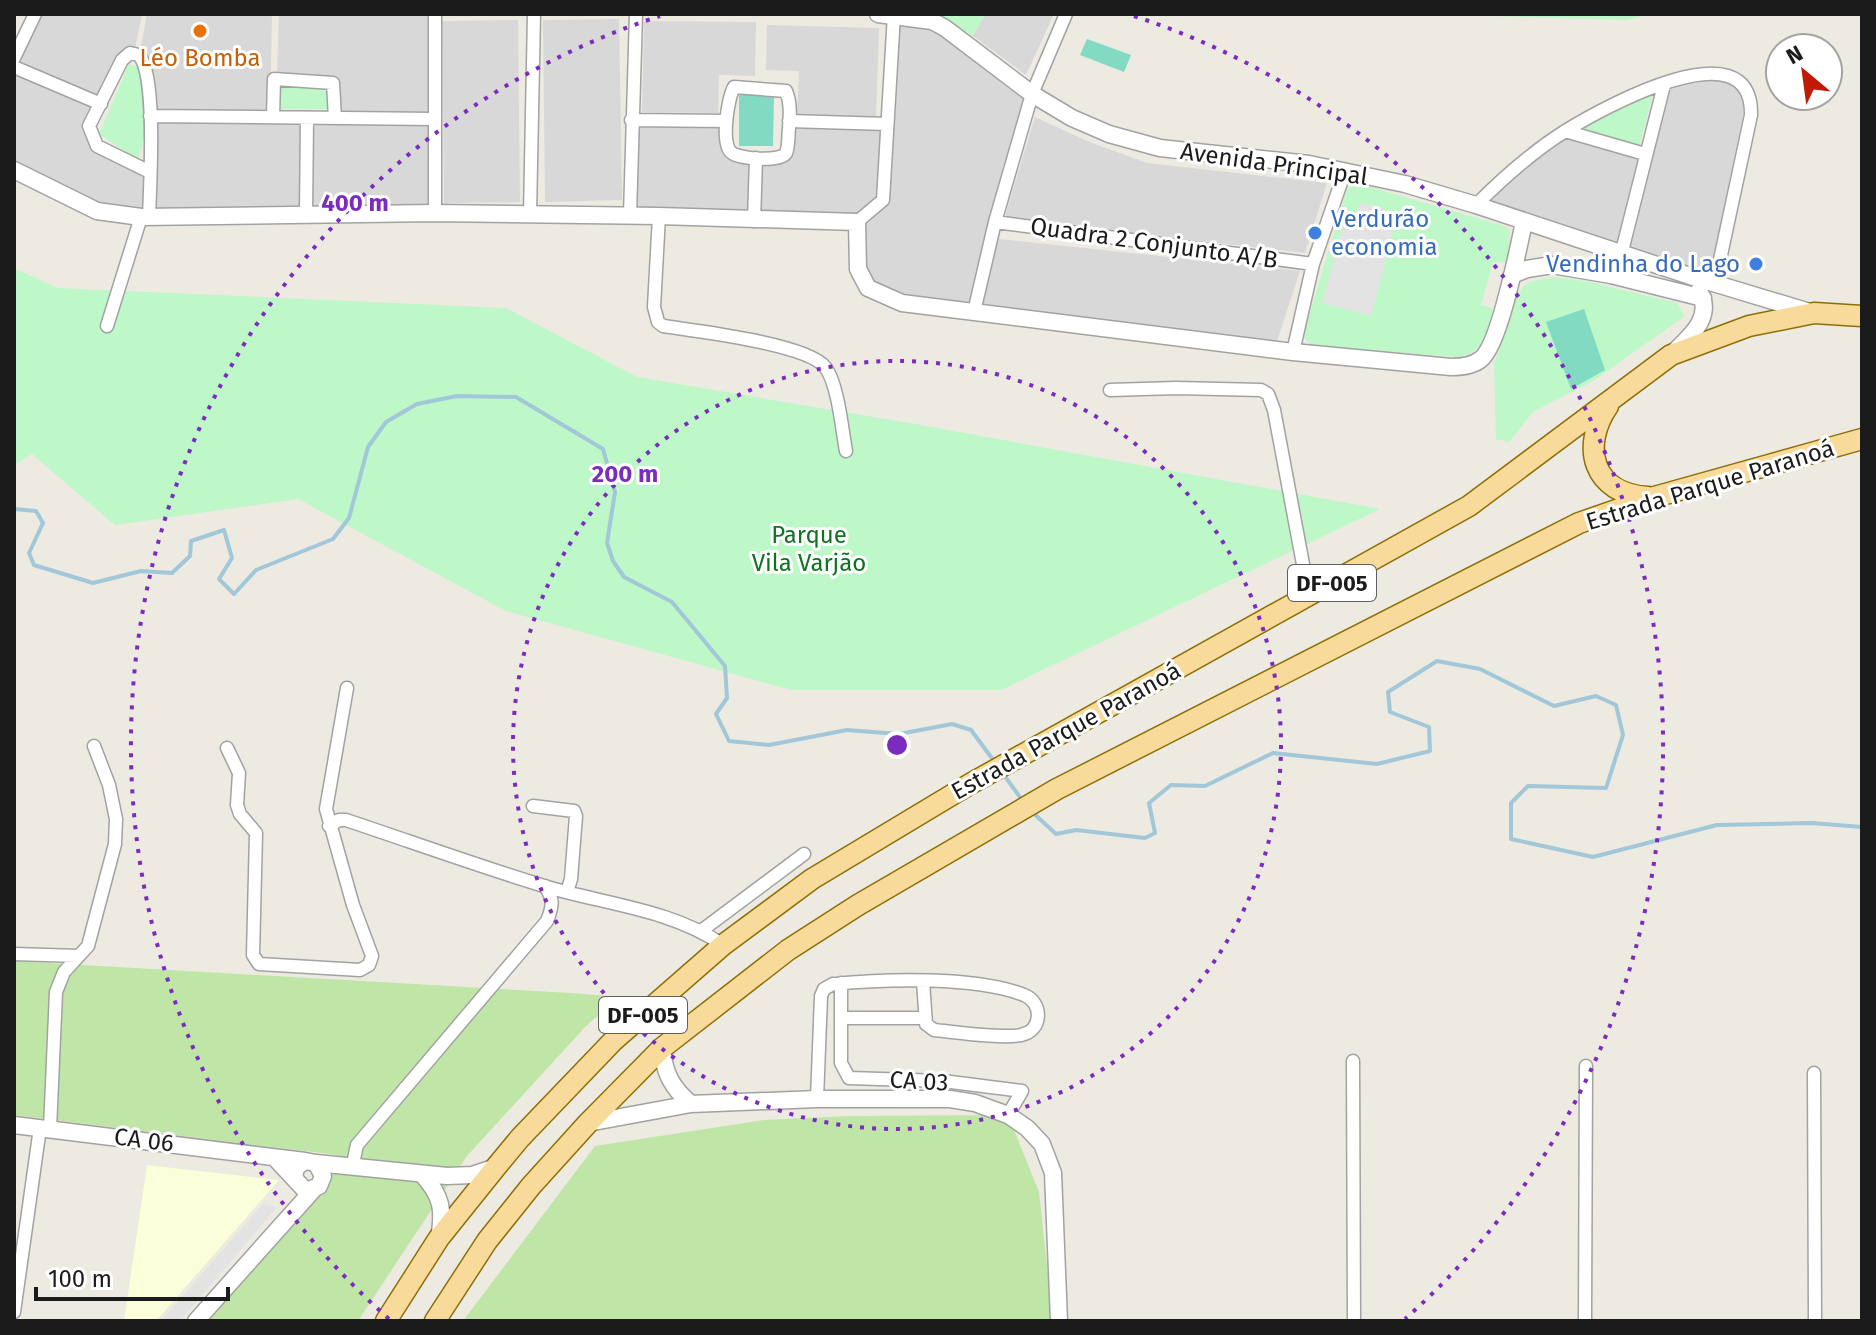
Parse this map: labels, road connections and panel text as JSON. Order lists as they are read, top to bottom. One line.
{"streets":{"main road":["Estrada Parque Paranoá","DF-005"],"street":["Avenida Principal","Quadra 2 Conjunto A/B","CA 03","CA 06"]},"crossings":[["Avenida Principal","Estrada Parque Paranoá"],["Estrada Parque Paranoá","CA 03"],["Estrada Parque Paranoá","CA 06"]],"parks":["Parque Vila Varjão"],"places":["Léo Bomba","Verdurão economia","Vendinha do Lago"],"scale_bar":"100 m","north":"top left","rings":["400 m","200 m"]}
